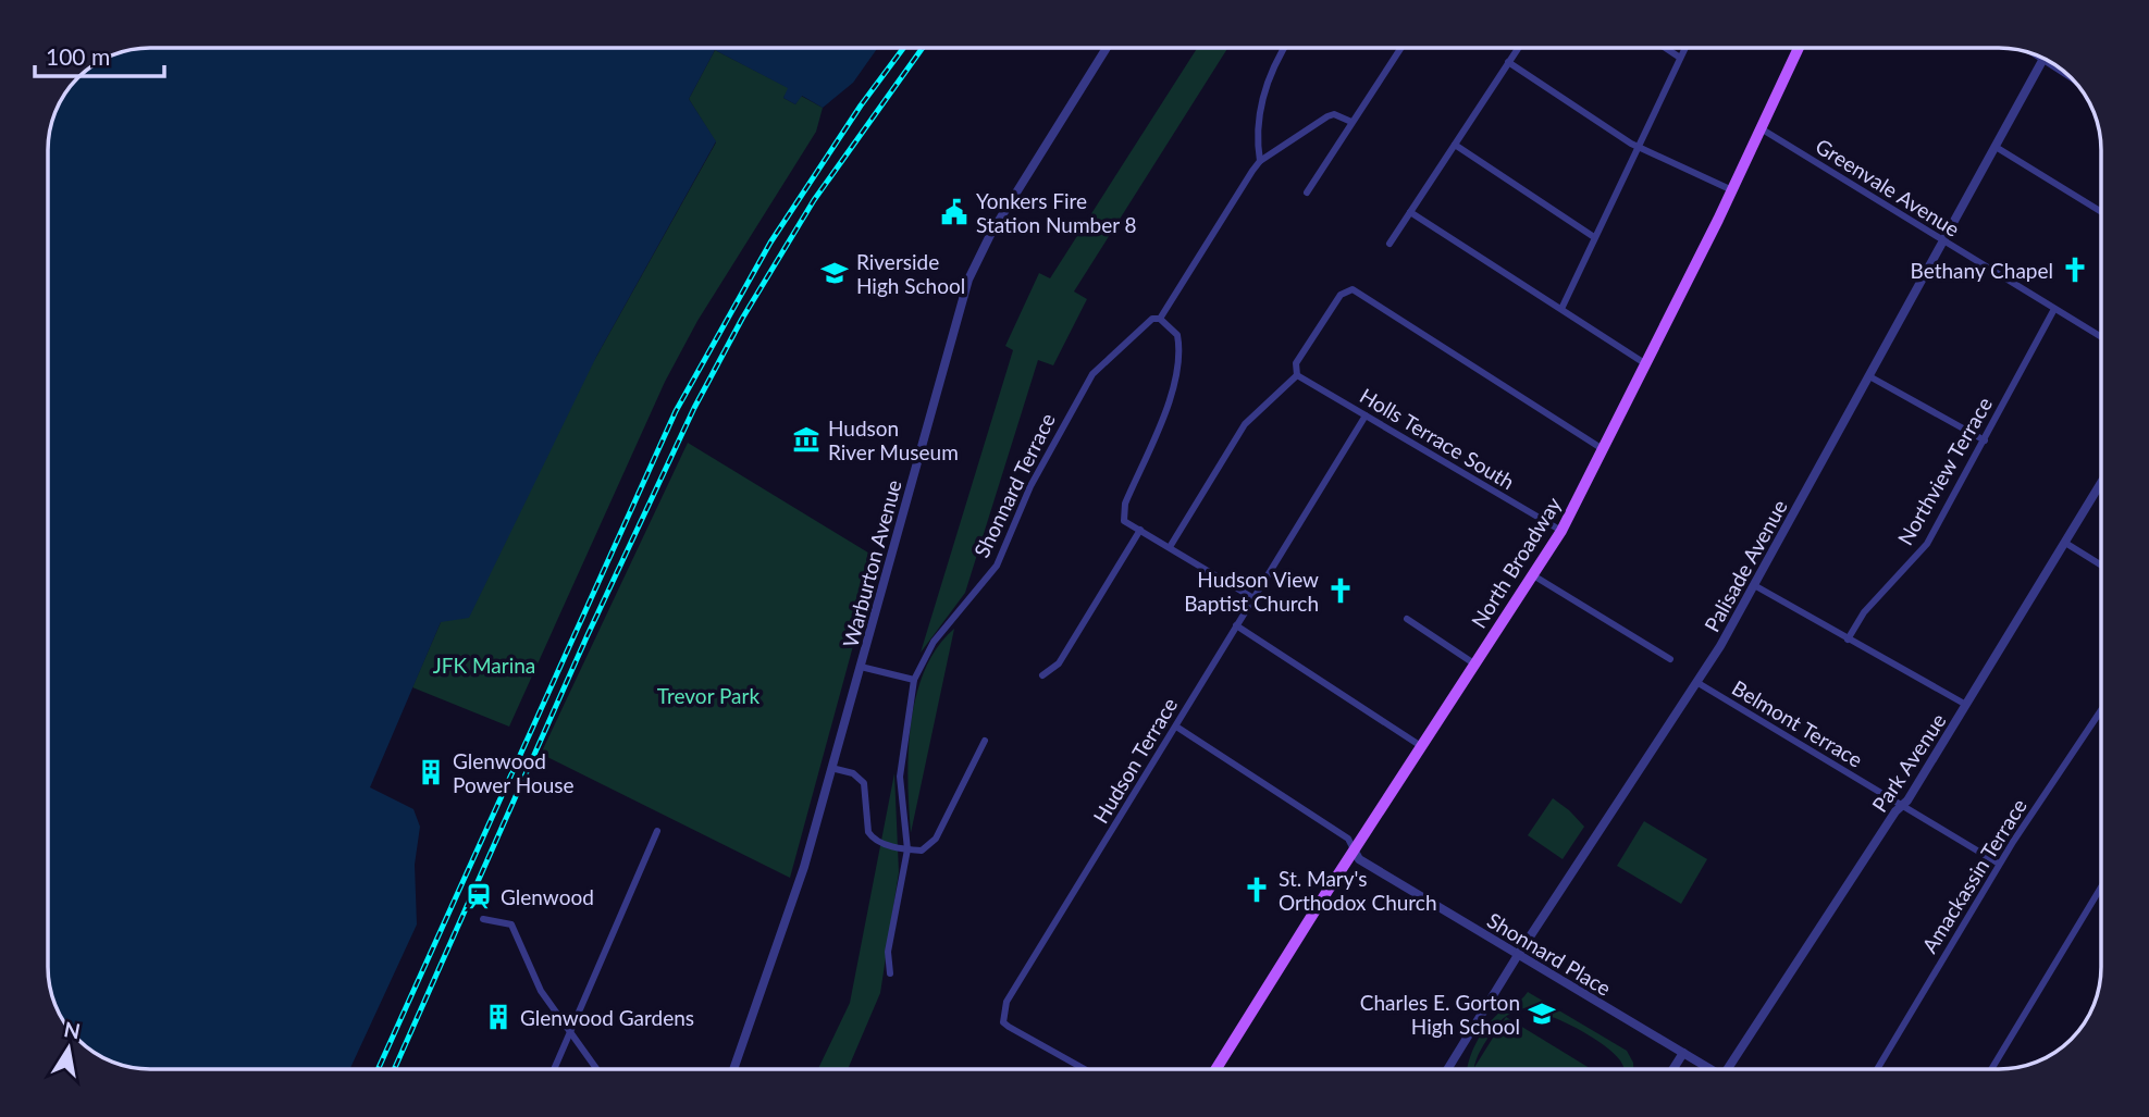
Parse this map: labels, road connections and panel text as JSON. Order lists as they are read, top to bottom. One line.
{"streets":{"main road":["North Broadway"],"street":["Greenvale Avenue","Holls Terrace South","Northview Terrace","Shonnard Terrace","Warburton Avenue","Palisade Avenue","Belmont Terrace","Hudson Terrace","Park Avenue","Amackassin Terrace","Shonnard Place"]},"crossings":[["Greenvale Avenue","Northview Terrace"],["Greenvale Avenue","North Broadway"],["Greenvale Avenue","Palisade Avenue"],["Holls Terrace South","North Broadway"],["Holls Terrace South","Hudson Terrace"],["North Broadway","Shonnard Place"],["Palisade Avenue","Belmont Terrace"],["Palisade Avenue","Shonnard Place"],["Belmont Terrace","Park Avenue"],["Belmont Terrace","Amackassin Terrace"]],"parks":["JFK Marina","Trevor Park"],"places":{"public building":["Yonkers Fire Station Number 8"],"church":["Bethany Chapel","Hudson View Baptist Church","St. Mary's Orthodox Church"],"school or university":["Riverside High School","Charles E. Gorton High School"],"museum":["Hudson River Museum"],"building":["Glenwood Power House","Glenwood Gardens"],"station":["Glenwood"]},"scale_bar":"100 m","north":"top"}
